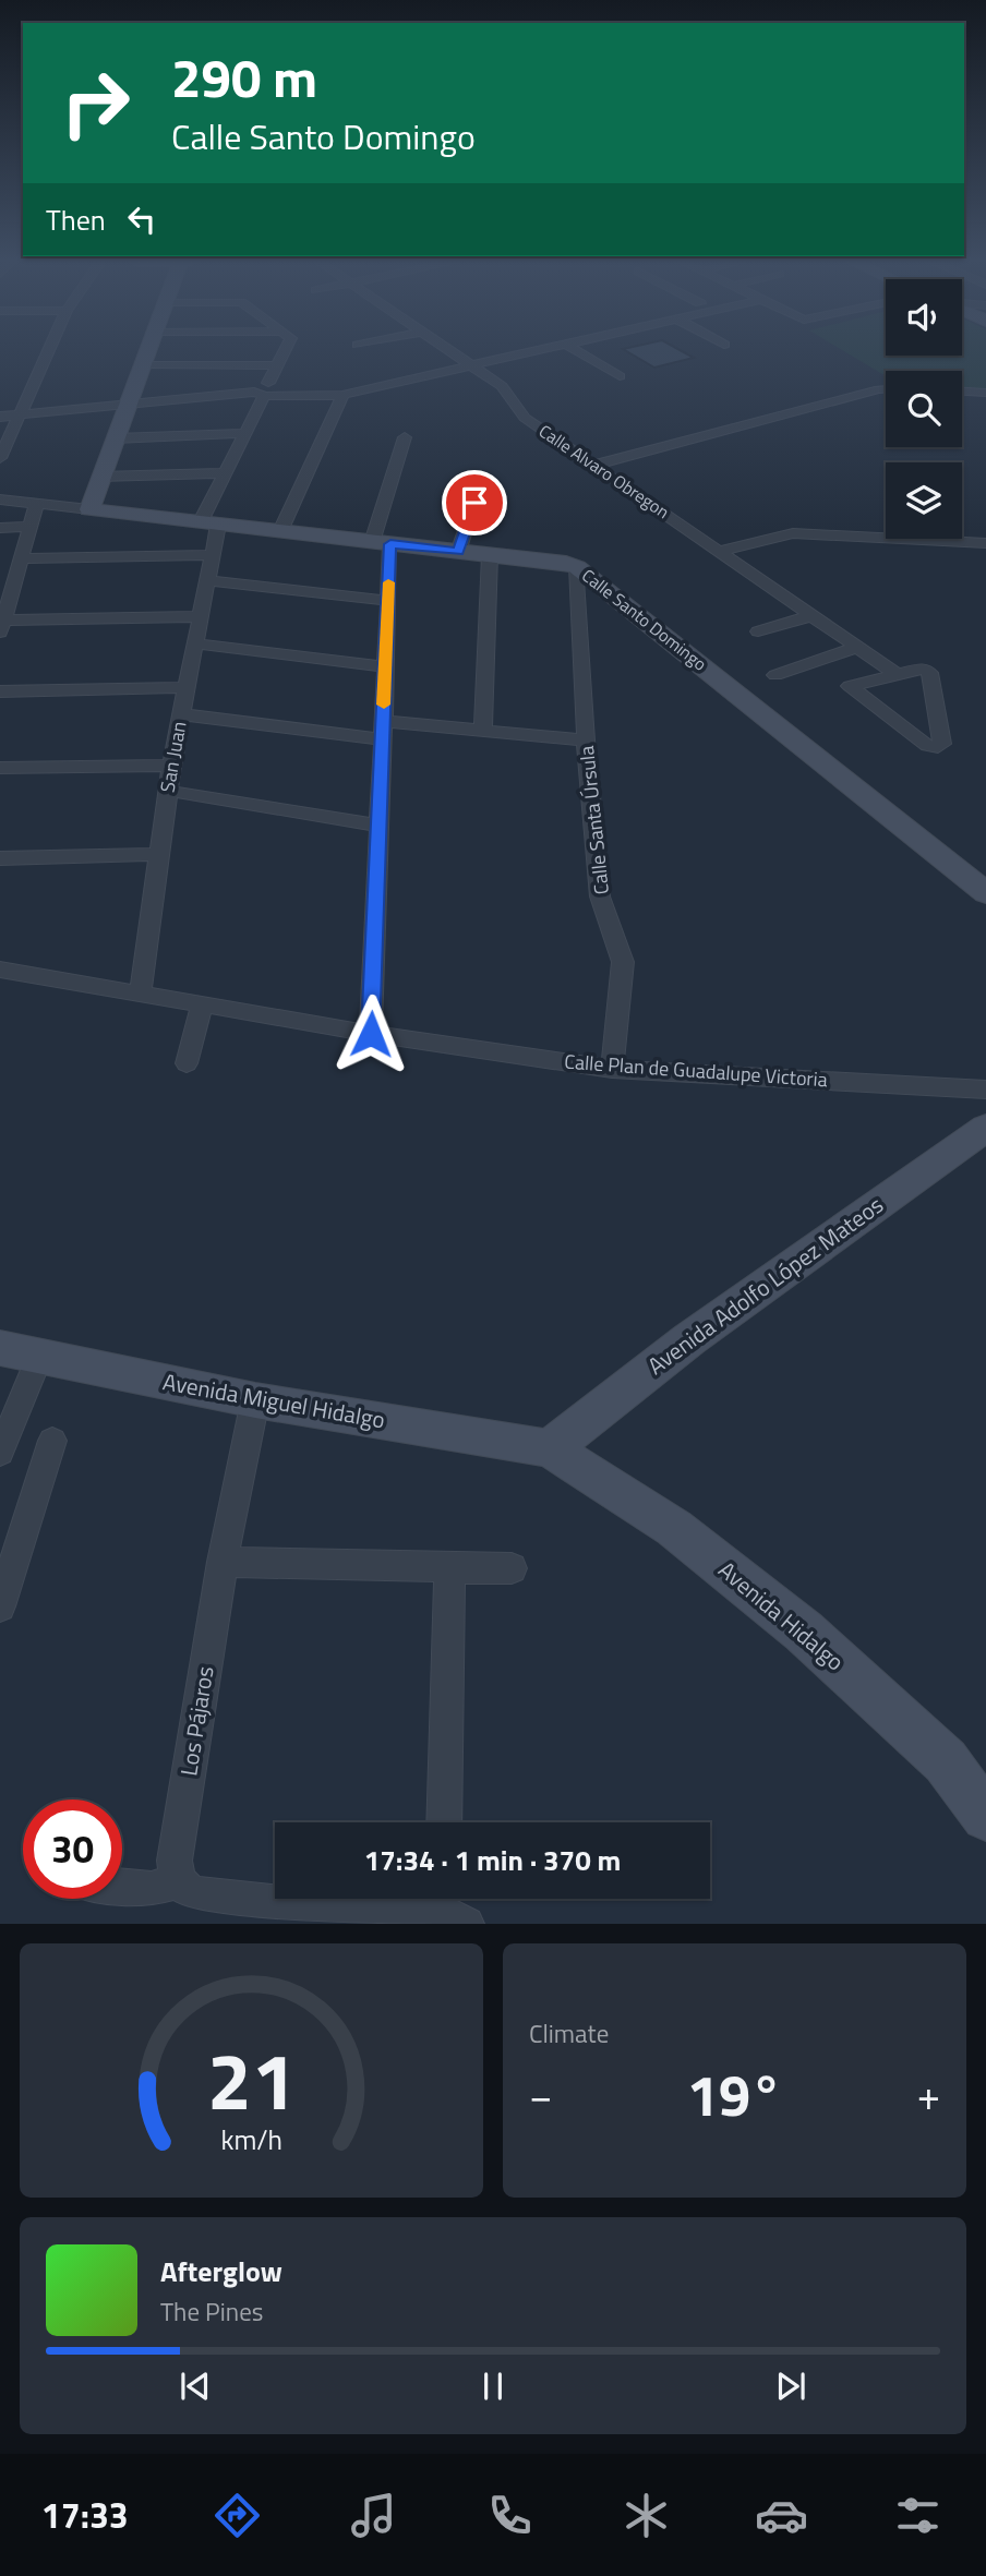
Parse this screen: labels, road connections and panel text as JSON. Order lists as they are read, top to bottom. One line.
{"streets":{"main road":["Calle Santo Domingo","Avenida Adolfo López Mateos","Avenida Miguel Hidalgo","Avenida Hidalgo"],"street":["Calle Alvaro Obregon","San Juan","Calle Santa Úrsula","Calle Plan de Guadalupe Victoria","Los Pájaros"]},"crossings":[["Calle Santo Domingo","San Juan"],["Calle Santo Domingo","Calle Santa Úrsula"],["San Juan","Calle Plan de Guadalupe Victoria"],["Calle Santa Úrsula","Calle Plan de Guadalupe Victoria"],["Avenida Adolfo López Mateos","Avenida Miguel Hidalgo"],["Avenida Adolfo López Mateos","Avenida Hidalgo"],["Avenida Miguel Hidalgo","Avenida Hidalgo"],["Avenida Miguel Hidalgo","Los Pájaros"]],"page":{"turn":["290 m","Calle Santo Domingo"],"then":"Then","limit":"30","trip":"17:34 · 1 min · 370 m","tile":"Climate","heat":["−","19°","+"],"song":["Afterglow","The Pines"],"tabs":"17:33","gauge":["21","km/h"]}}
